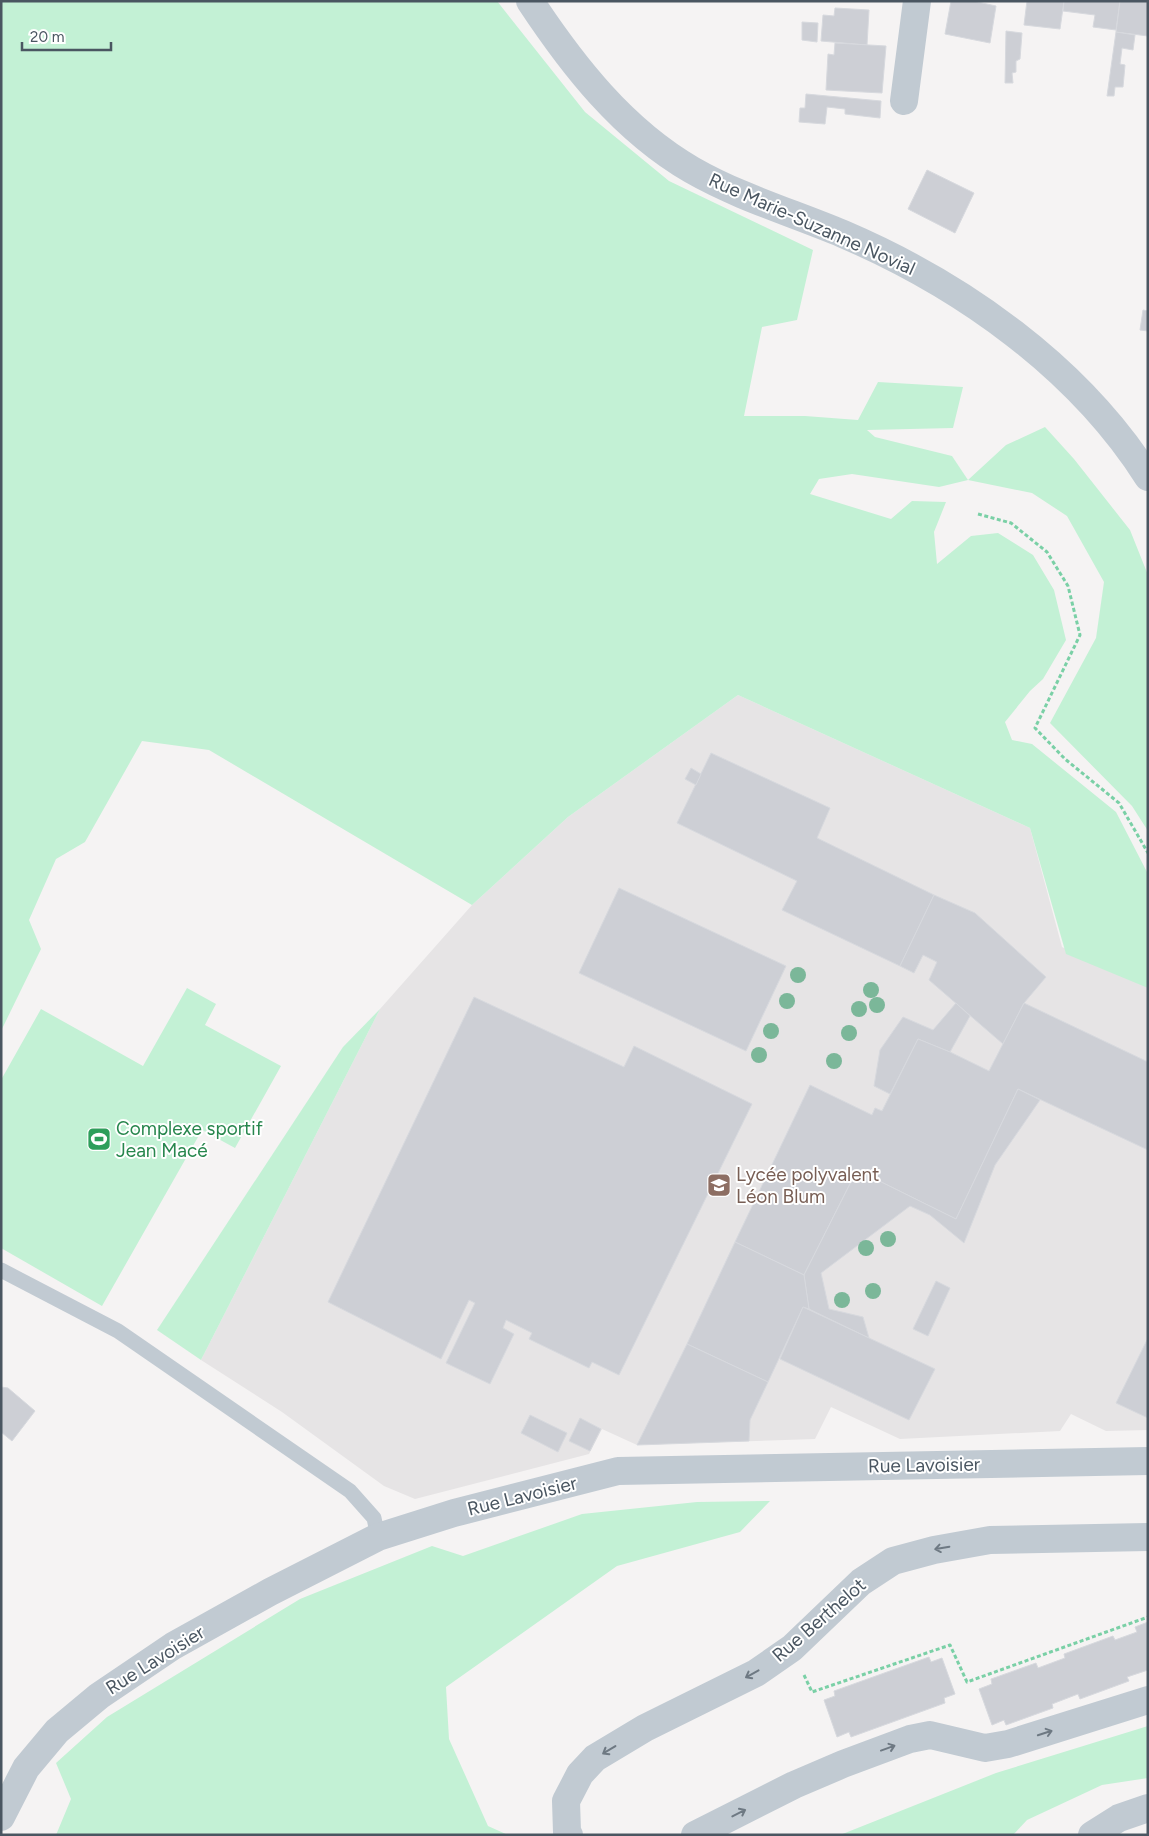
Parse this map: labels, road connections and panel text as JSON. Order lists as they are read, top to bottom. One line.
{"streets":{"street":["Rue Marie-Suzanne Novial","Rue Lavoisier","Rue Berthelot"]},"places":{"sports":["Complexe sportif Jean Macé"],"school or university":["Lycée polyvalent Léon Blum"]},"scale_bar":"20 m"}
